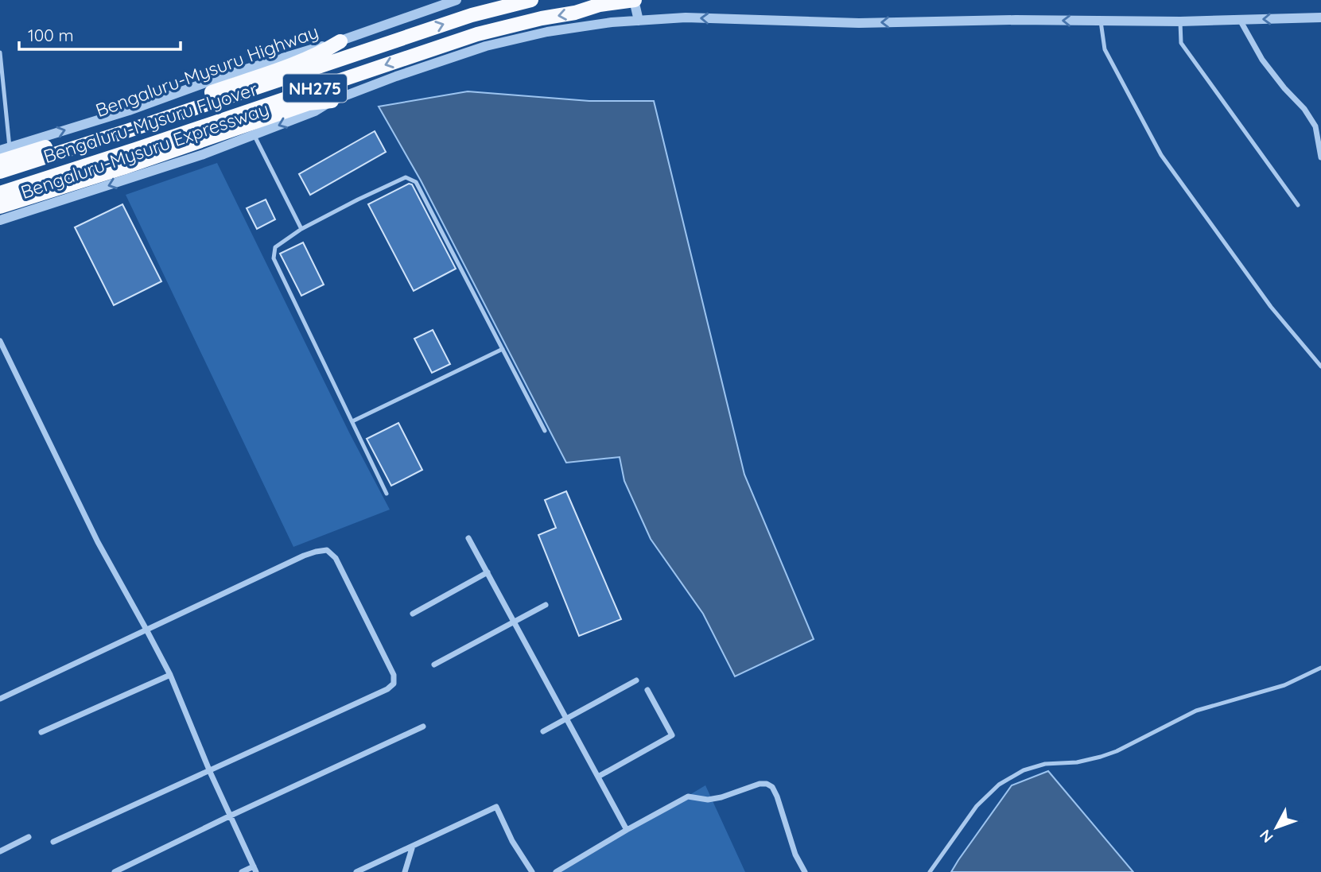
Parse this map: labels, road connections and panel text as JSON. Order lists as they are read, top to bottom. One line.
{"streets":{"highway":["Bengaluru-Mysuru Highway","NH275","Bengaluru-Mysuru Flyover","Bengaluru-Mysuru Expressway"]},"crossings":[["Bengaluru-Mysuru Highway","NH275"]],"scale_bar":"100 m","north":"bottom left"}
